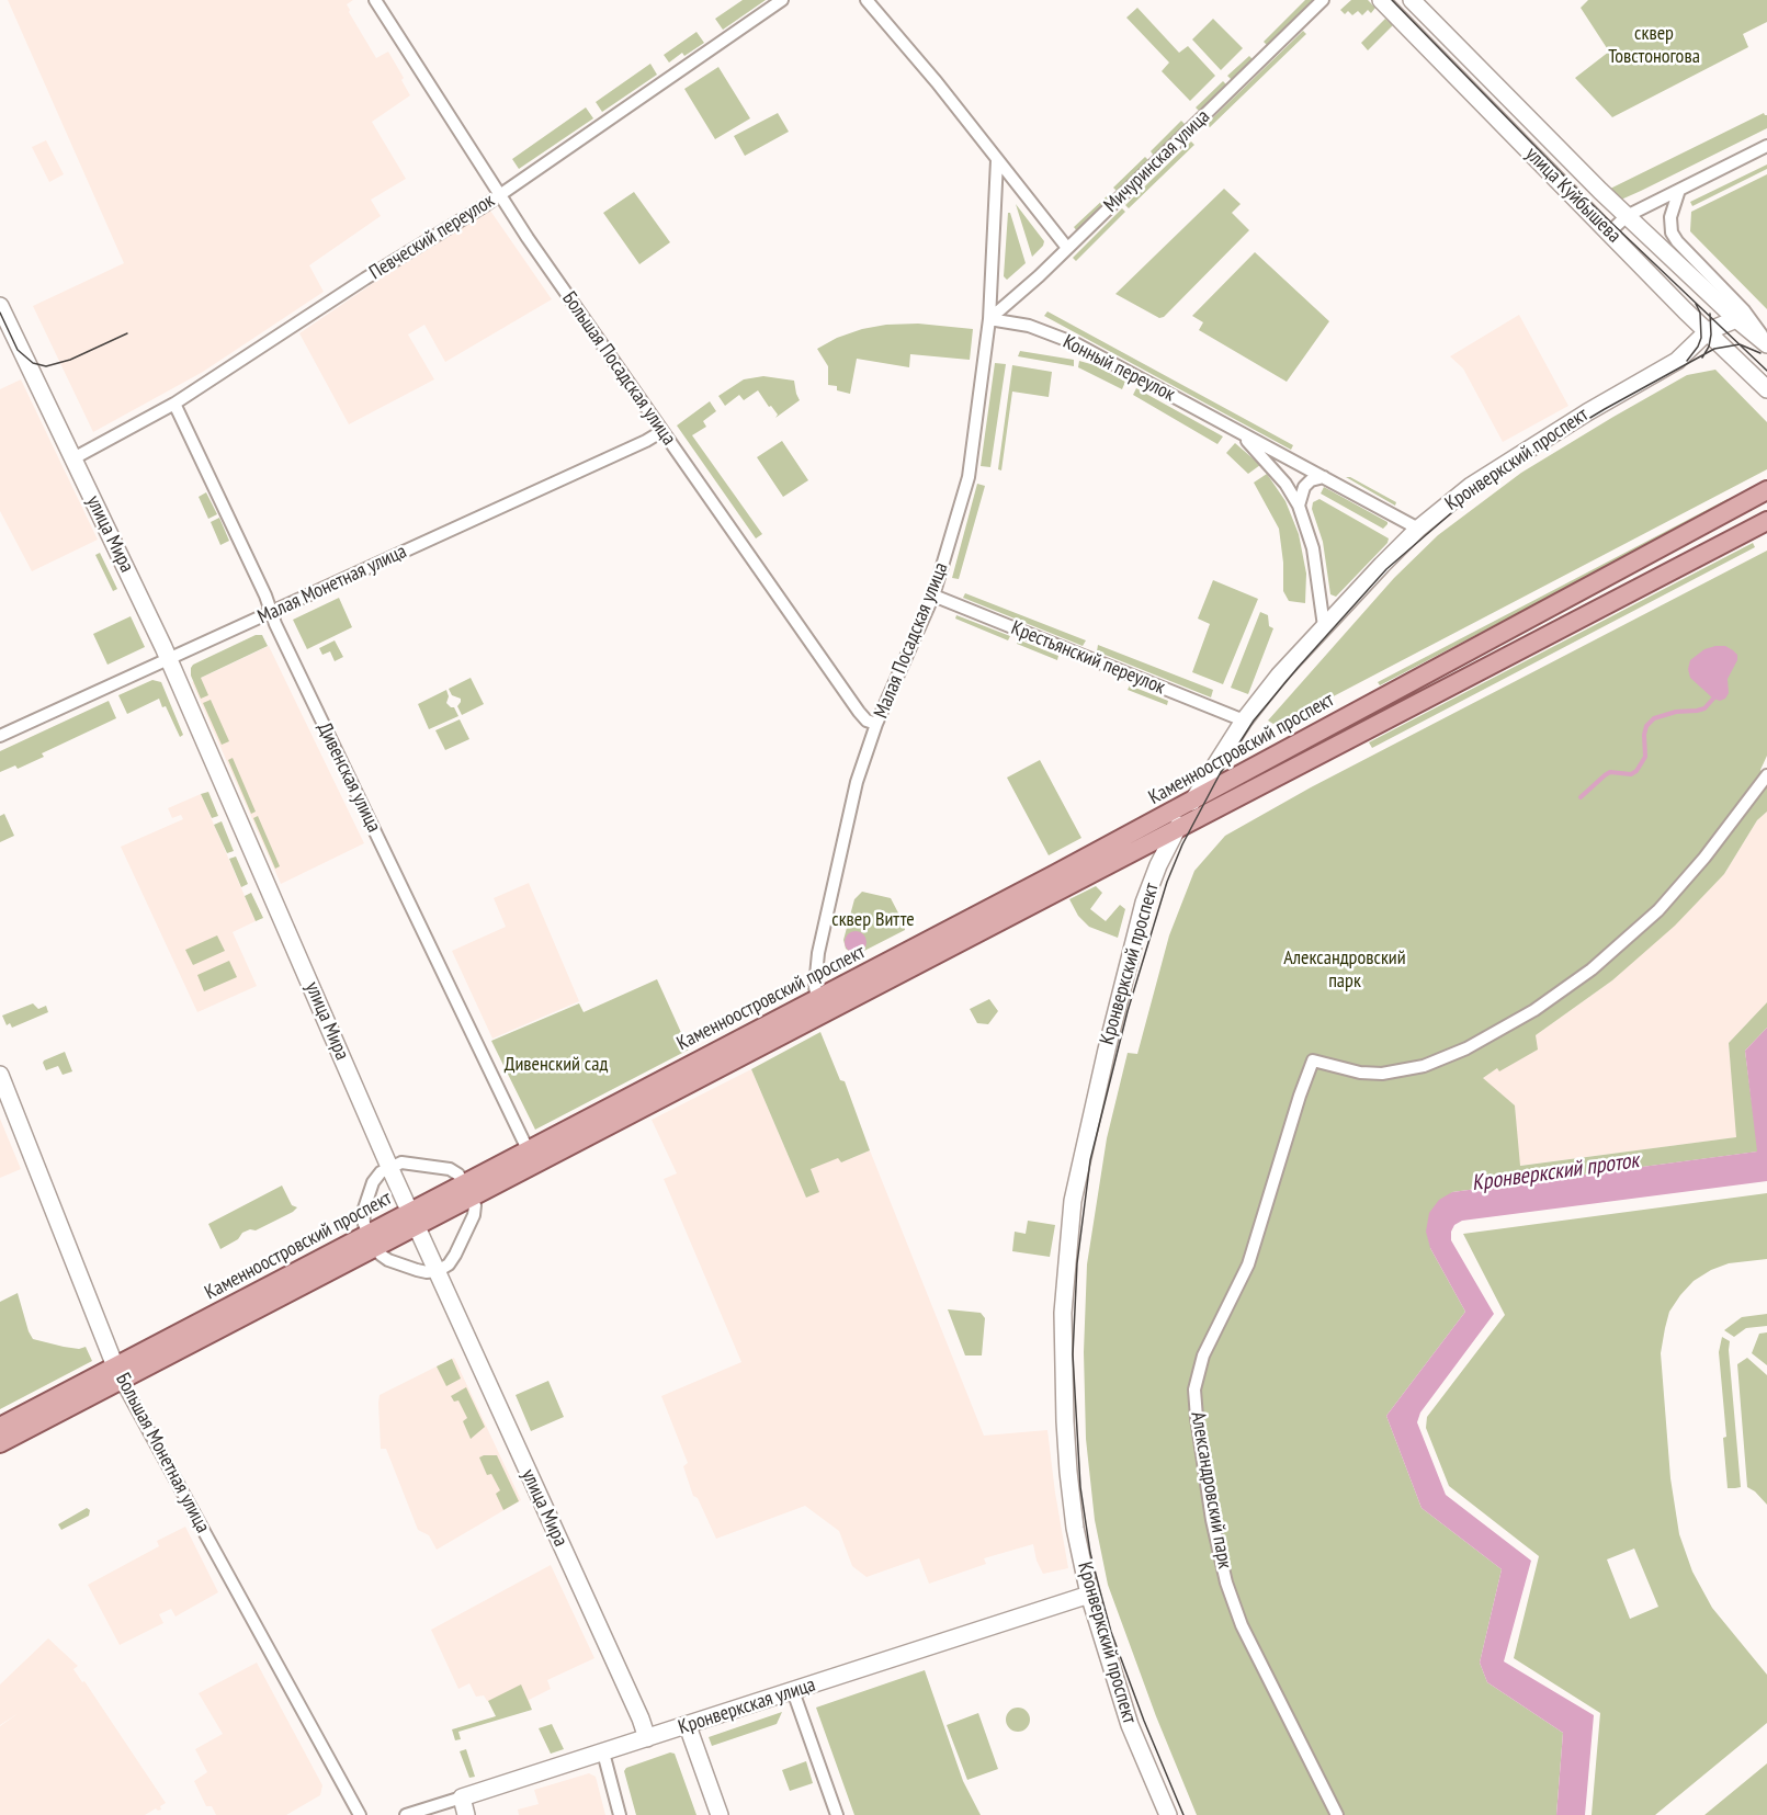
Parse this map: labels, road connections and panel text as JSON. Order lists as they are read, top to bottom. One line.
{"streets":{"main road":["Каменноостровский проспект"],"street":["Мичуринская улица","улица Куйбышева","Певческий переулок","Большая Посадская улица","Конный переулок","Кронверкский проспект","улица Мира","Малая Монетная улица","Малая Посадская улица","Крестьянский переулок","Дивенская улица","Большая Монетная улица","Александровский парк","Кронверкская улица"]},"crossings":[["Мичуринская улица","Конный переулок"],["Мичуринская улица","Малая Посадская улица"],["улица Куйбышева","Кронверкский проспект"],["Певческий переулок","Большая Посадская улица"],["Певческий переулок","улица Мира"],["Певческий переулок","Дивенская улица"],["Большая Посадская улица","Малая Монетная улица"],["Большая Посадская улица","Малая Посадская улица"],["Конный переулок","Кронверкский проспект"],["Конный переулок","Малая Посадская улица"],["Кронверкский проспект","Крестьянский переулок"],["Кронверкский проспект","Каменноостровский проспект"],["Кронверкский проспект","Кронверкская улица"],["улица Мира","Малая Монетная улица"],["улица Мира","Каменноостровский проспект"],["улица Мира","Кронверкская улица"],["Малая Монетная улица","Дивенская улица"],["Малая Посадская улица","Крестьянский переулок"],["Малая Посадская улица","Каменноостровский проспект"],["Каменноостровский проспект","Дивенская улица"],["Каменноостровский проспект","Большая Монетная улица"]],"water":["Кронверкский проток"],"parks":["сквер Товстоногова","сквер Витте","Александровский парк","Дивенский сад"]}
